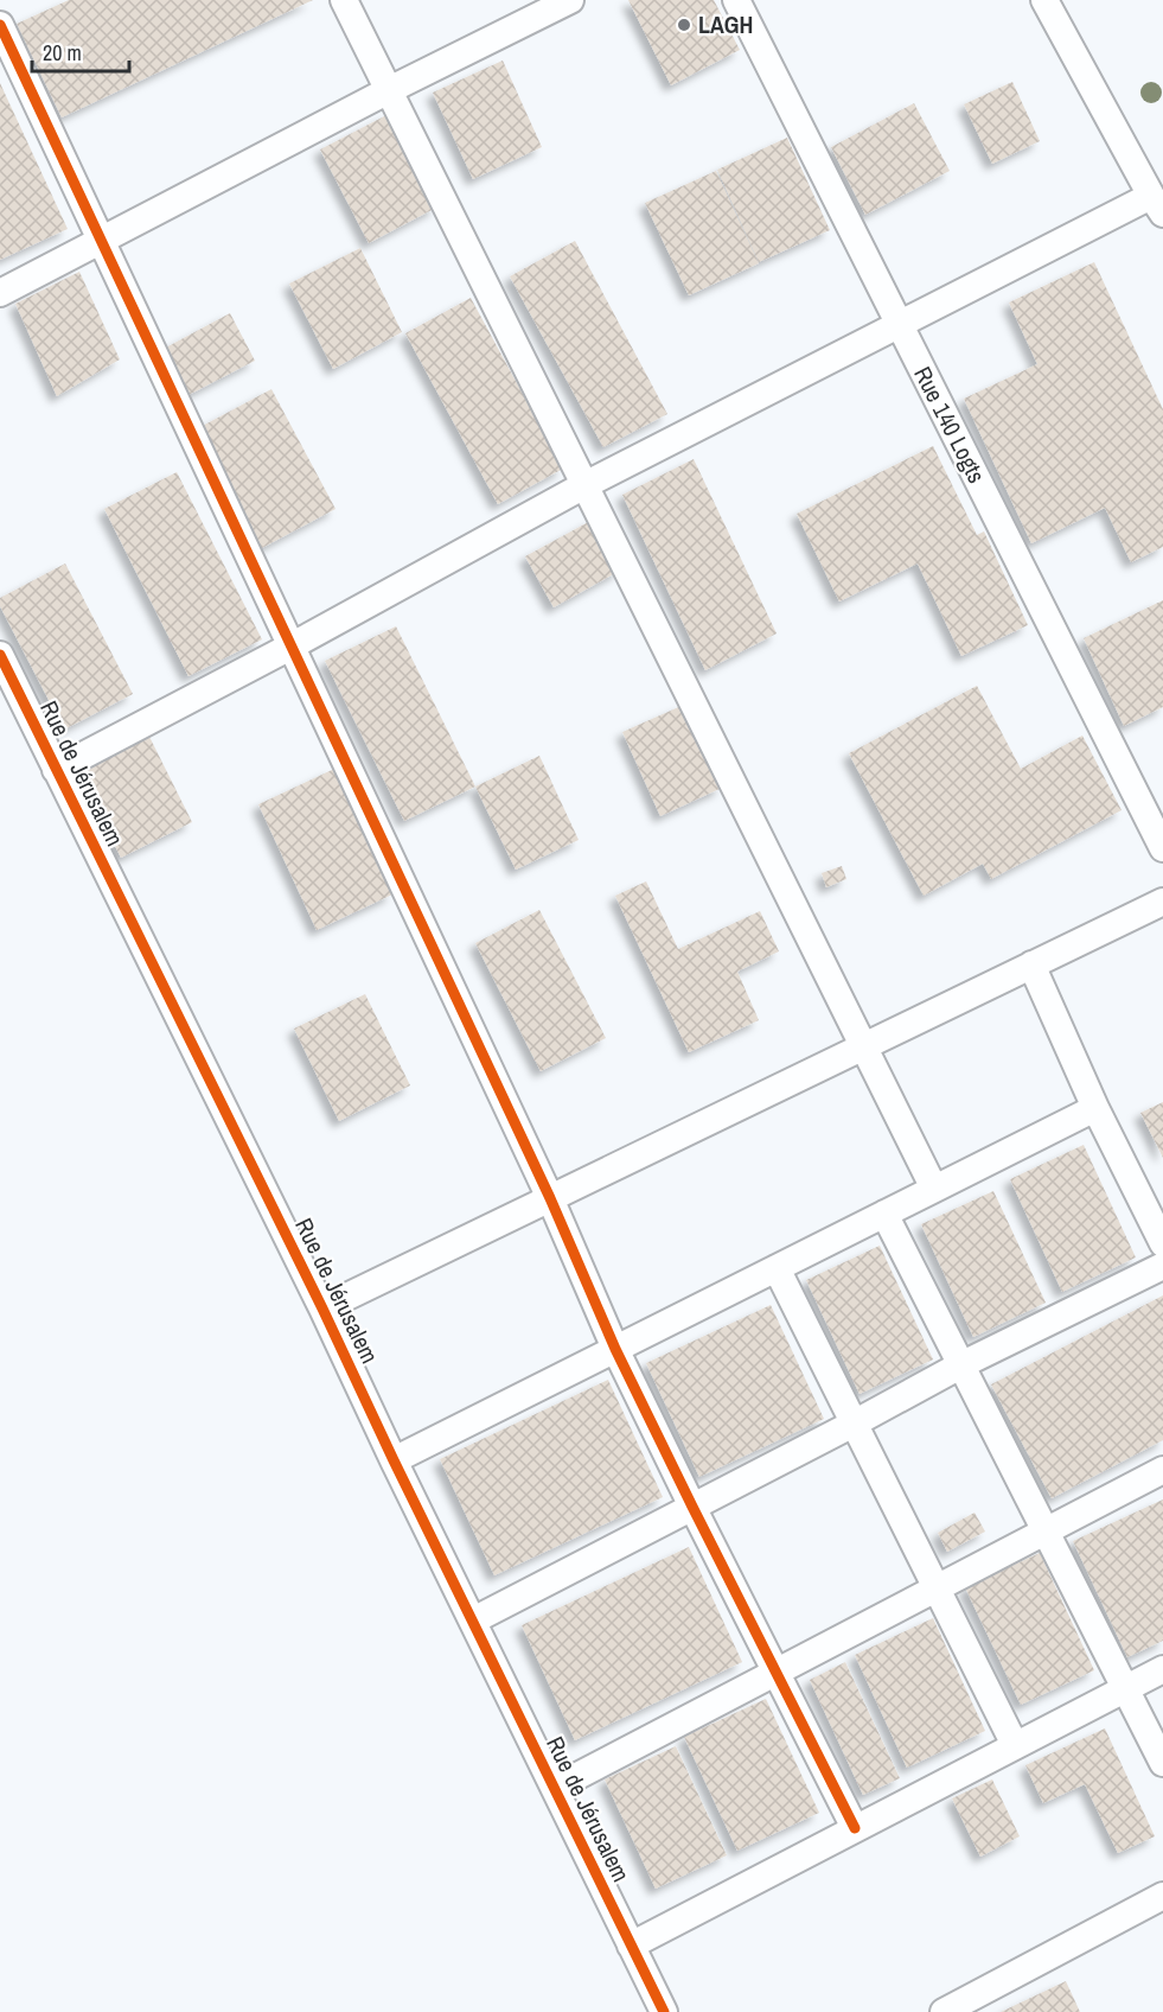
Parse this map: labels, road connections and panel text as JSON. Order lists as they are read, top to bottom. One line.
{"streets":{"street":["Rue 140 Logts","Rue de Jérusalem"]},"places":["LAGH"],"scale_bar":"20 m"}
